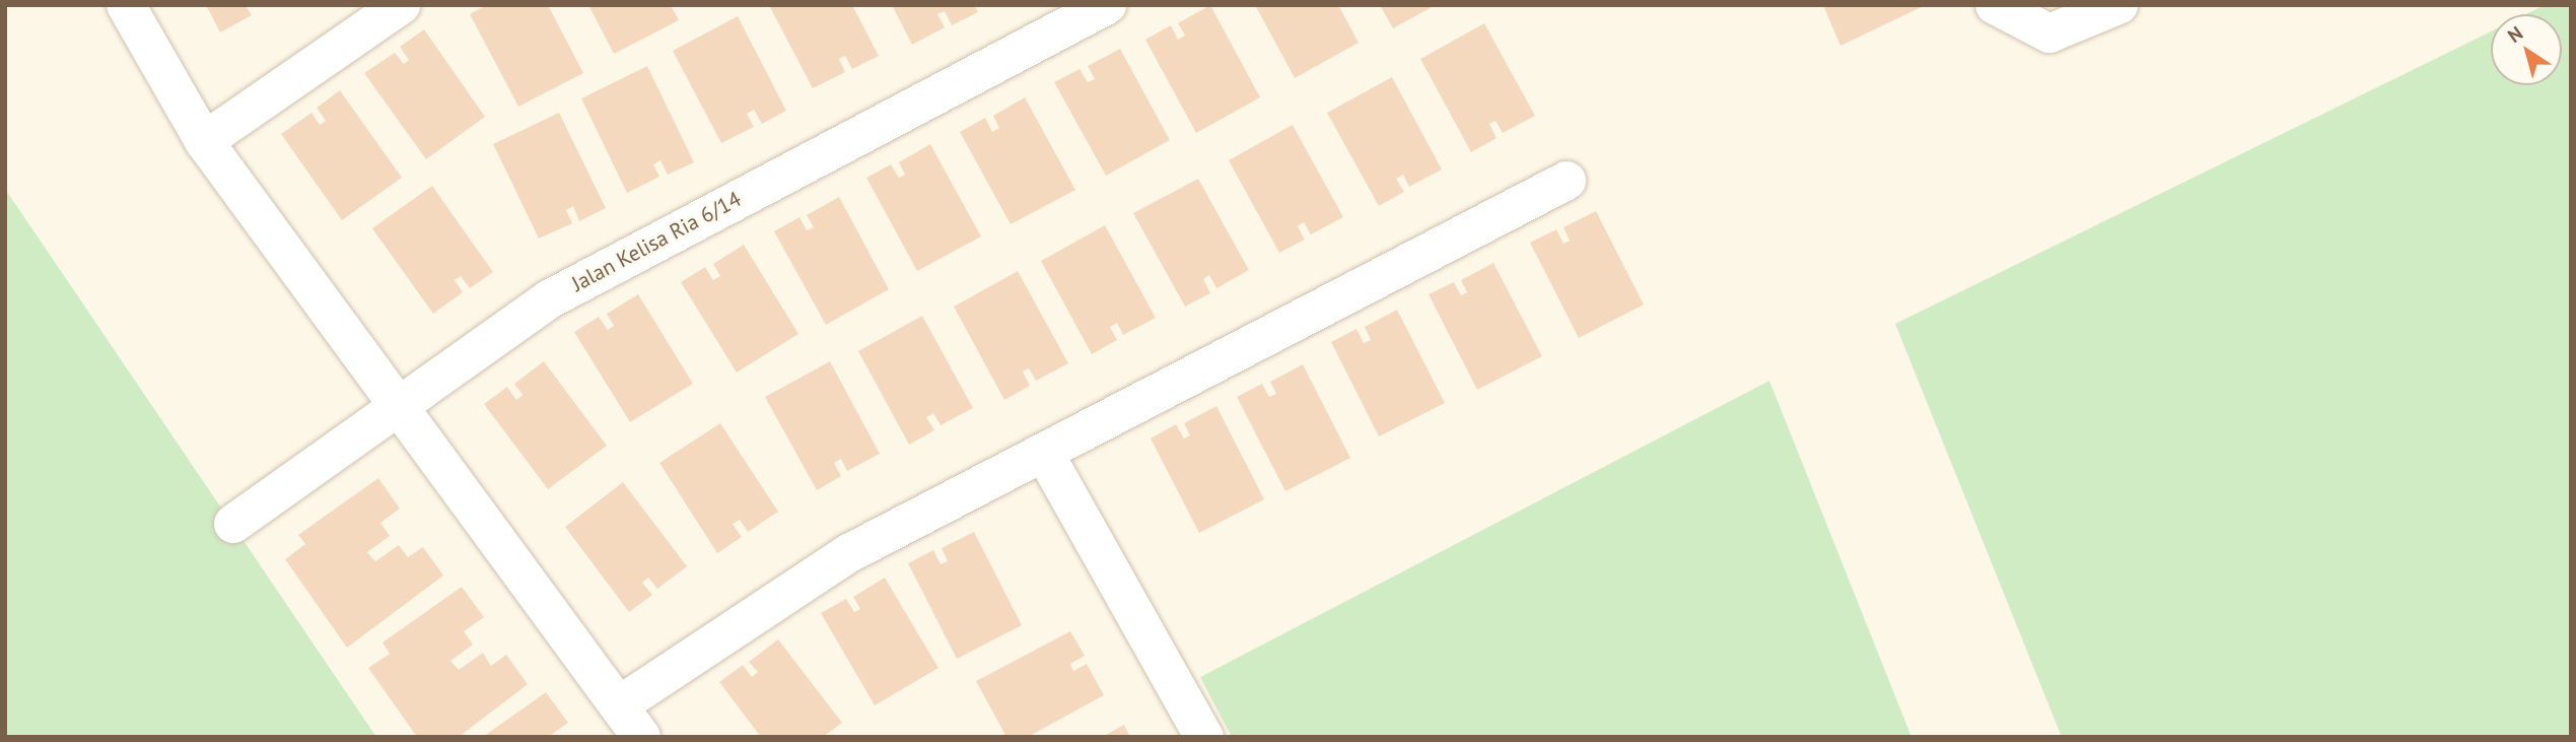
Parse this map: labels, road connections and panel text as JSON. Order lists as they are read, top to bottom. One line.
{"streets":{"street":["Jalan Kelisa Ria 6/14"]},"north":"top left"}
